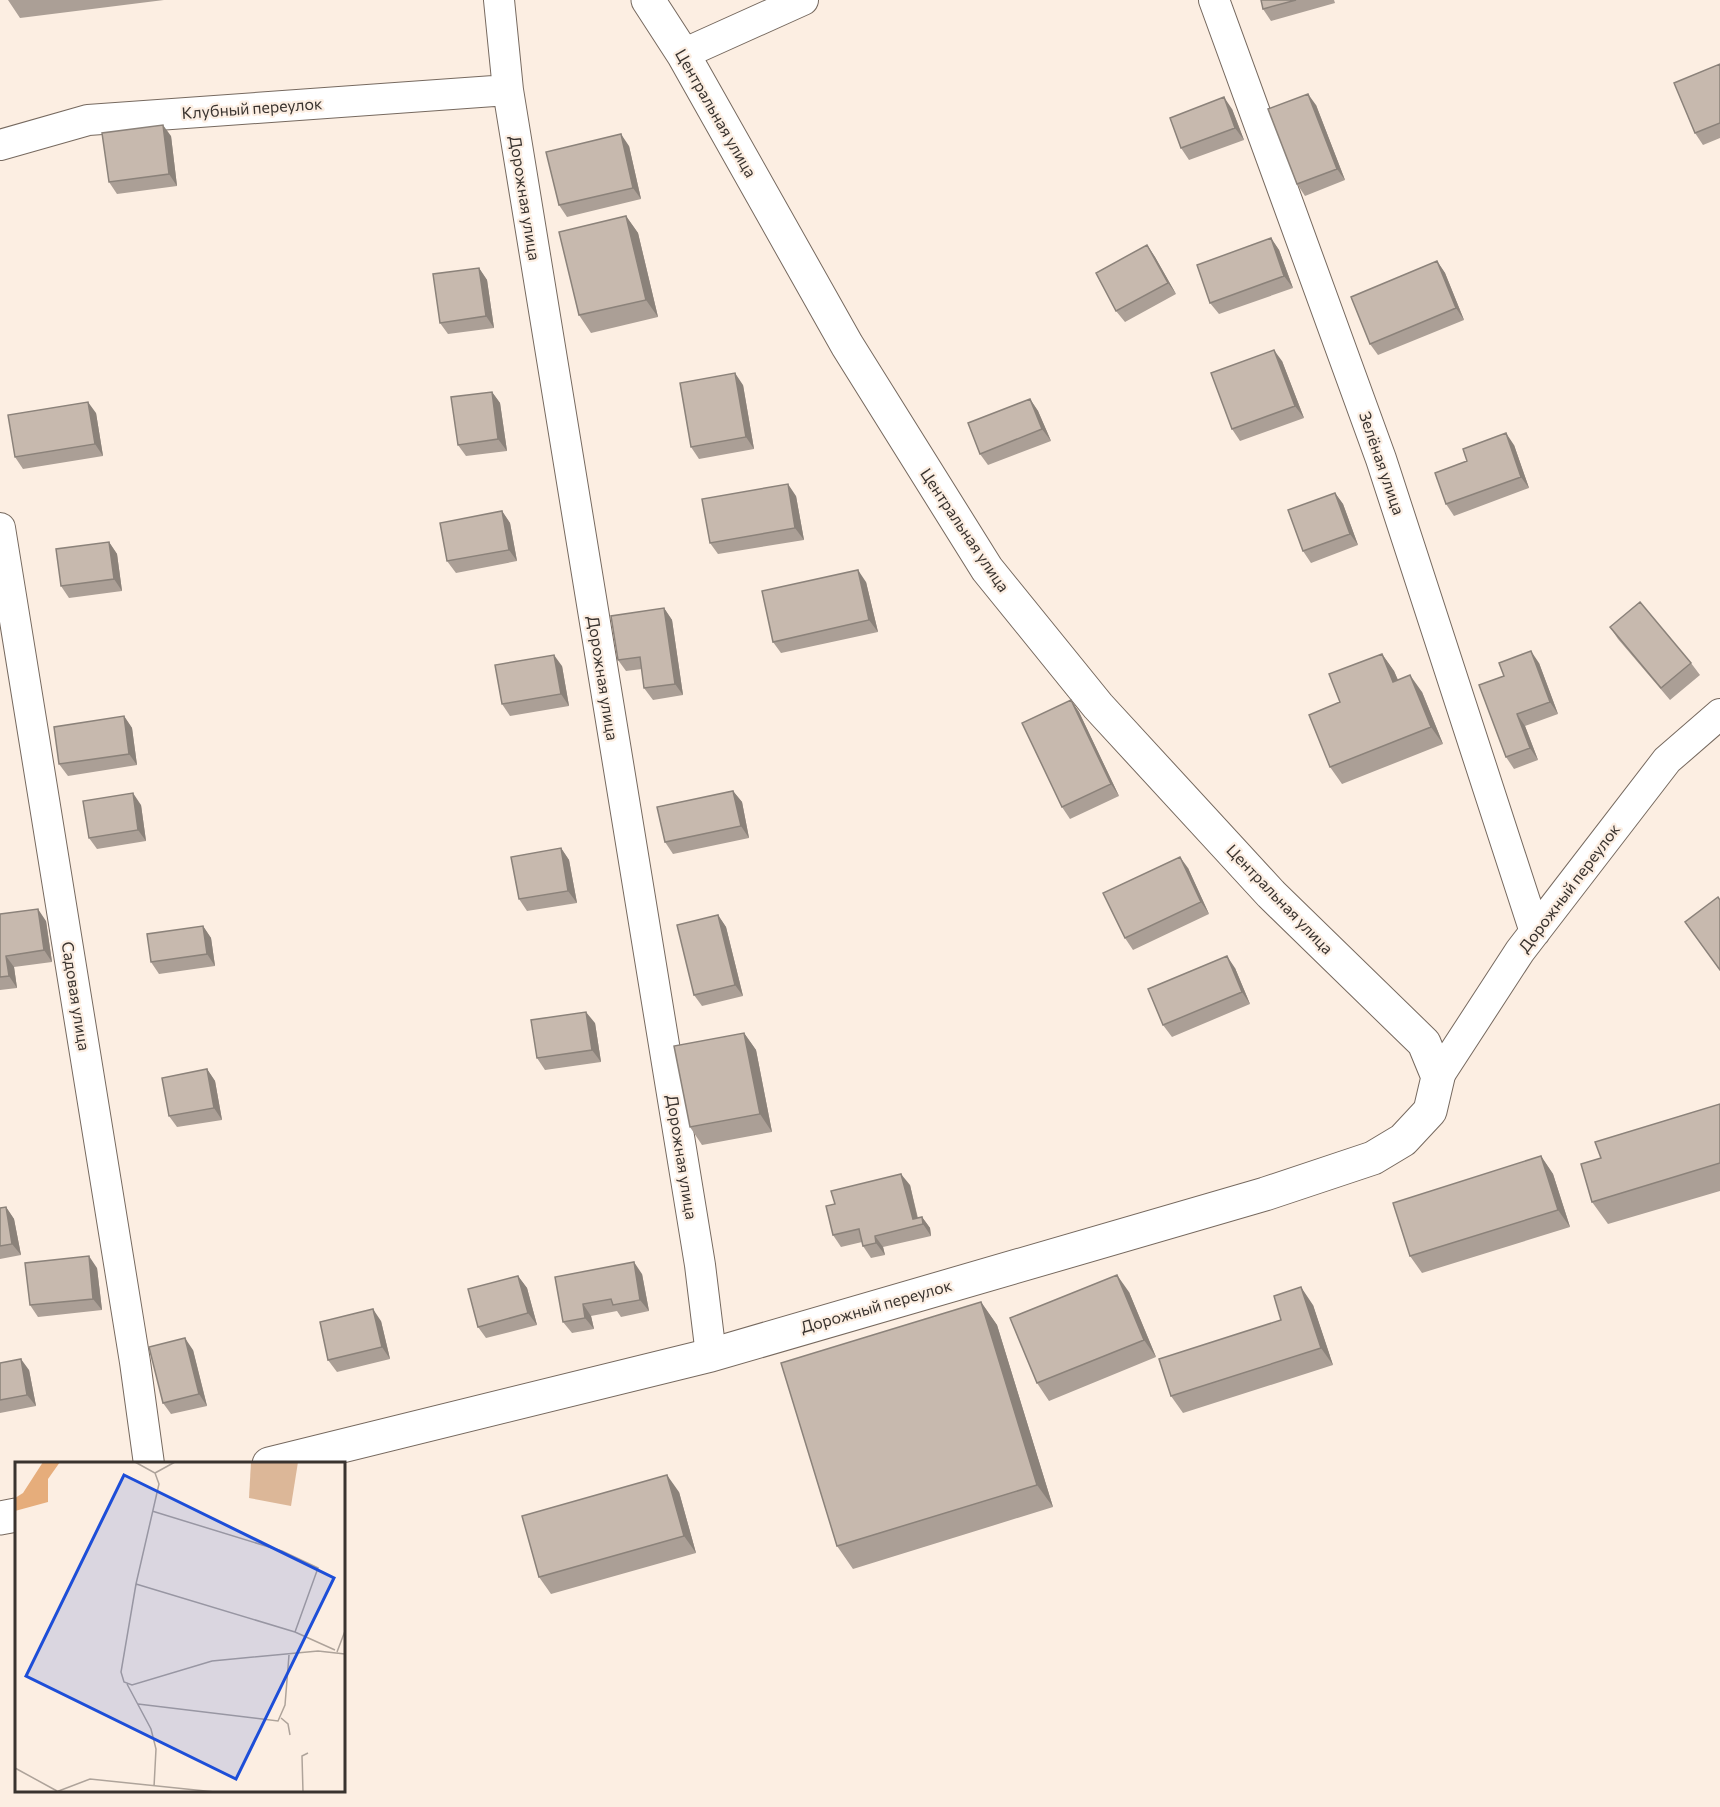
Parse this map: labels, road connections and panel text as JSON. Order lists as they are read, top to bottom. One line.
{"streets":{"street":["Клубный переулок","Центральная улица","Дорожная улица","Зелёная улица","Дорожный переулок","Садовая улица"]},"crossings":[["Клубный переулок","Дорожная улица"],["Центральная улица","Дорожный переулок"],["Дорожная улица","Дорожный переулок"],["Зелёная улица","Дорожный переулок"]]}
